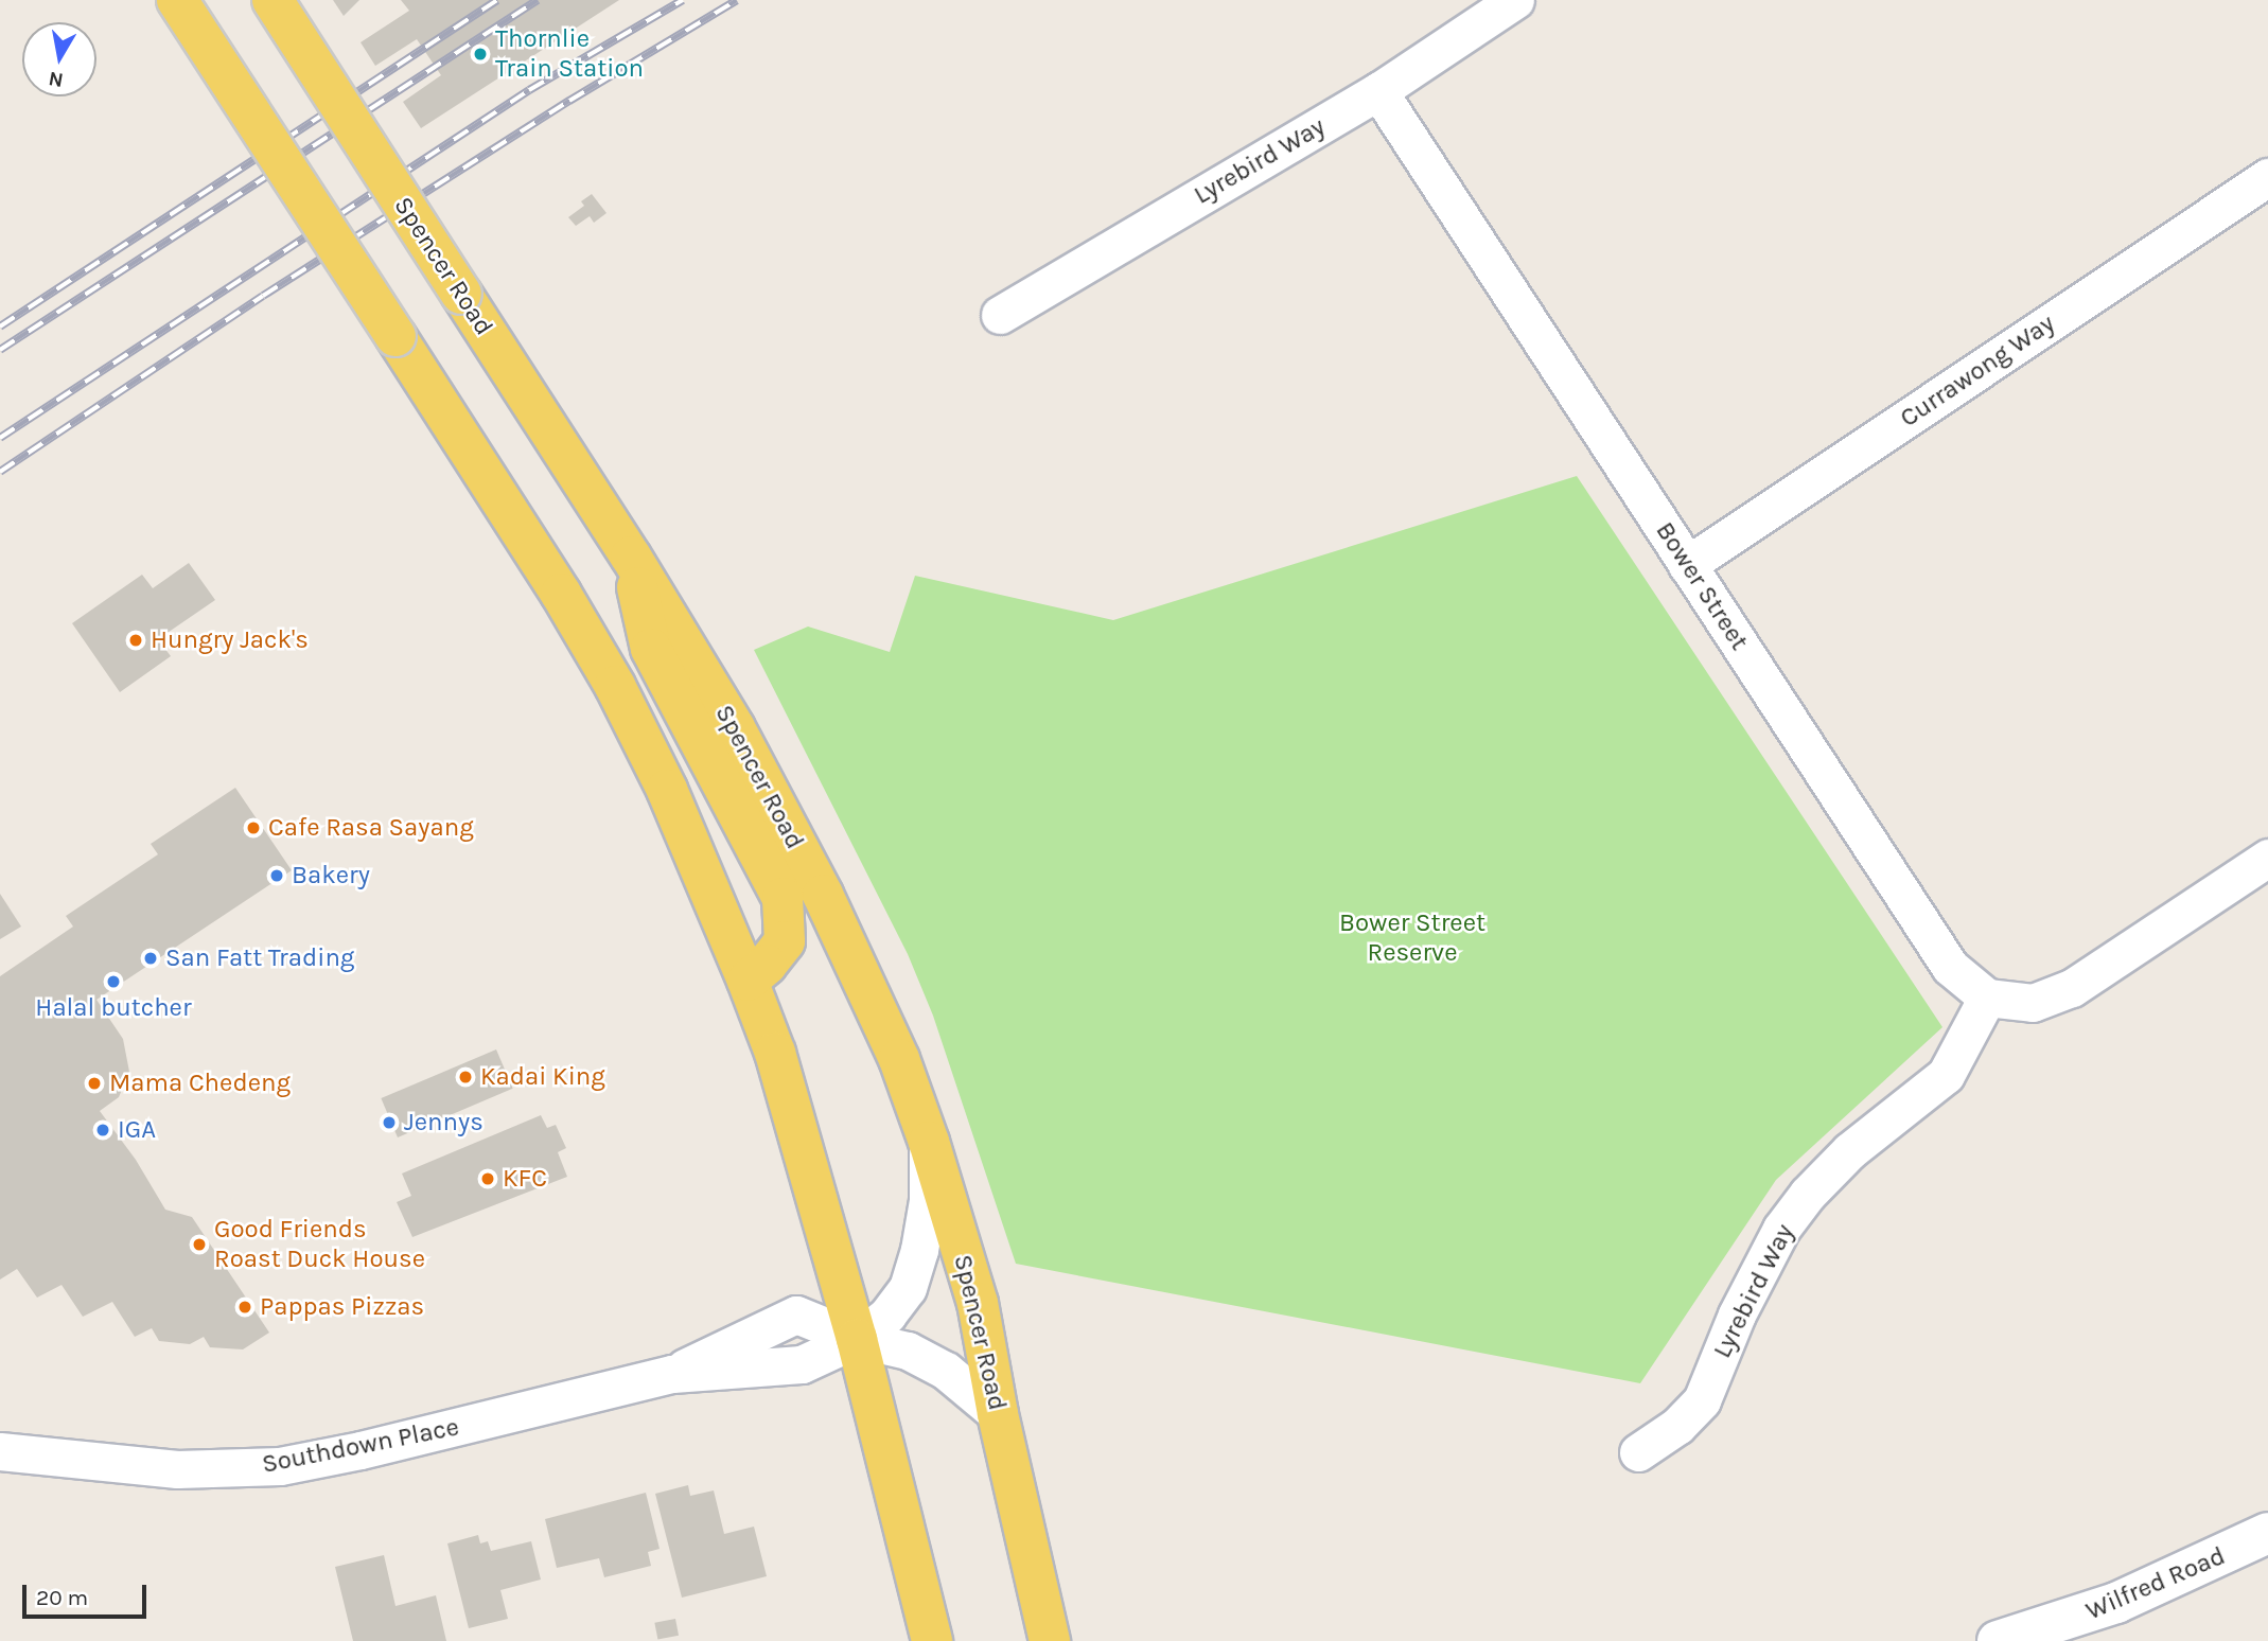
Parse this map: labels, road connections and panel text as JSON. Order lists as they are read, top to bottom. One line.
{"streets":{"main road":["Spencer Road","Wilfred Road"],"street":["Lyrebird Way","Currawong Way","Bower Street","Southdown Place"]},"crossings":[["Lyrebird Way","Bower Street"],["Spencer Road","Southdown Place"],["Currawong Way","Bower Street"]],"parks":["Bower Street Reserve"],"places":["Thornlie Train Station","Hungry Jack's","Cafe Rasa Sayang","Bakery","San Fatt Trading","Halal butcher","Kadai King","Mama Chedeng","Jennys","IGA","KFC","Good Friends Roast Duck House","Pappas Pizzas"],"scale_bar":"20 m","north":"bottom"}
